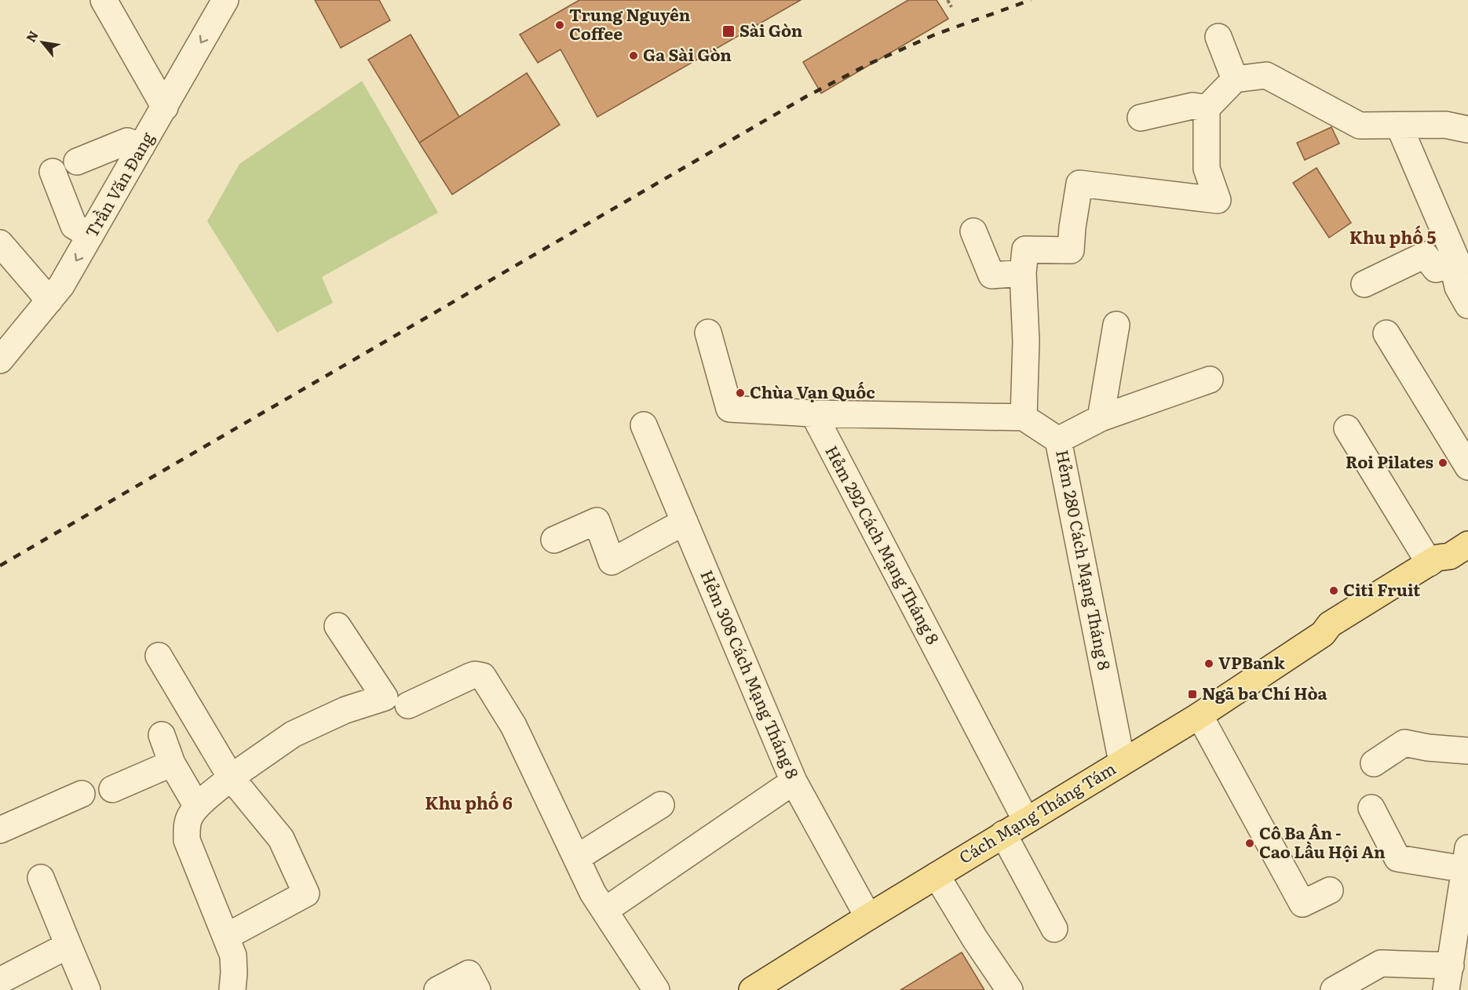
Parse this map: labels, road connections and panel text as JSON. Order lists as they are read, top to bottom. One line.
{"streets":{"main road":["Cách Mạng Tháng Tám"],"street":["Trần Văn Ðang","Hẻm 292 Cách Mạng Tháng 8","Hẻm 280 Cách Mạng Tháng 8","Hẻm 308 Cách Mạng Tháng 8"]},"crossings":[["Hẻm 292 Cách Mạng Tháng 8","Cách Mạng Tháng Tám"],["Hẻm 280 Cách Mạng Tháng 8","Cách Mạng Tháng Tám"],["Hẻm 308 Cách Mạng Tháng 8","Cách Mạng Tháng Tám"]],"one_way":["Trần Văn Ðang"],"districts":["Khu phố 5","Khu phố 6"],"places":{"other":["Trung Nguyên Coffee","Ga Sài Gòn","Chùa Vạn Quốc","Roi Pilates","Citi Fruit","VPBank","Cô Ba Ân - Cao Lầu Hội An"],"transit":["Sài Gòn","Ngã ba Chí Hòa"]},"north":"top left"}
